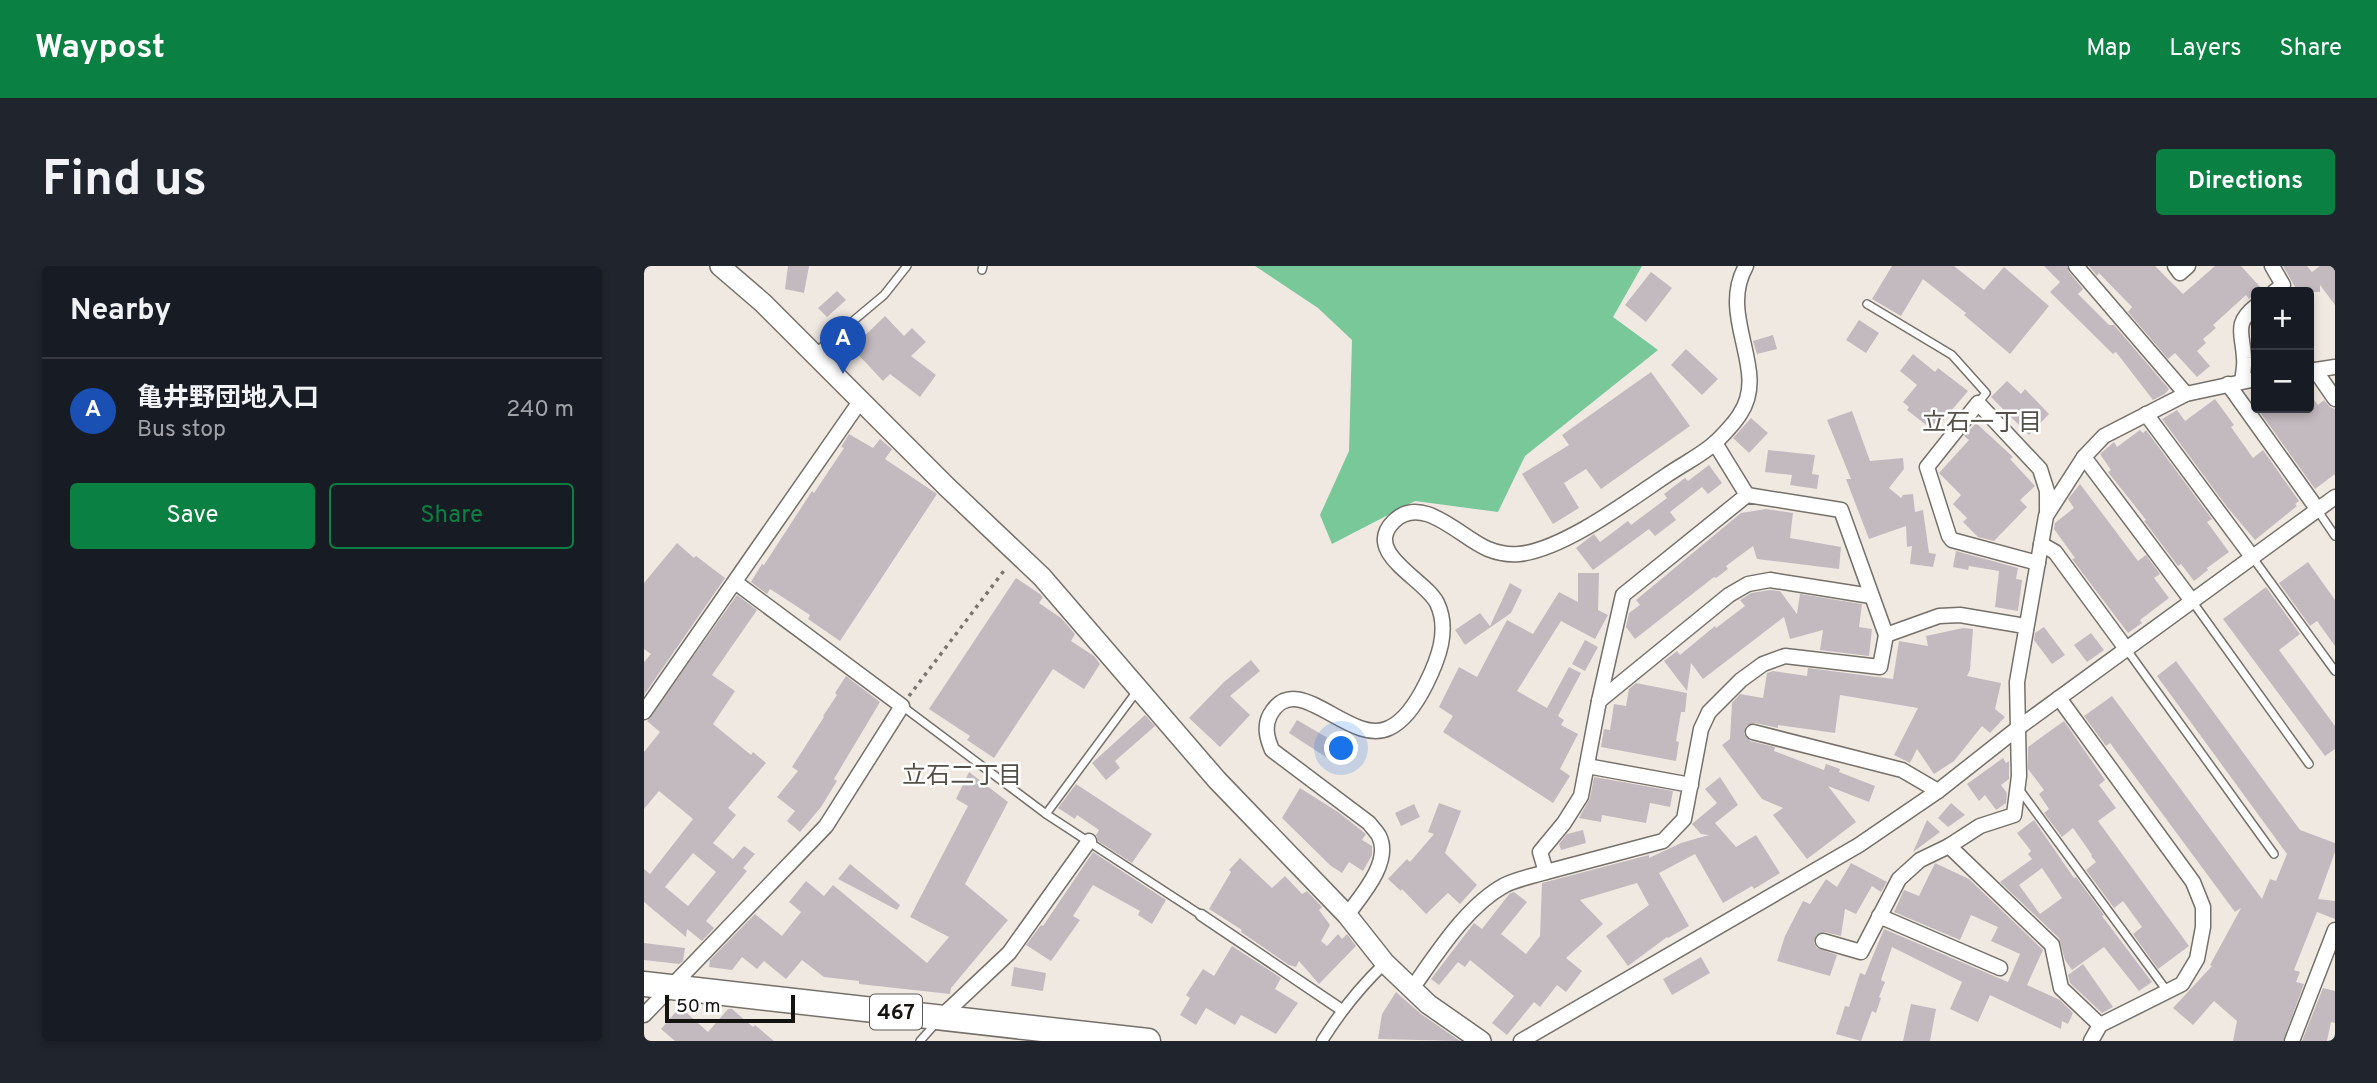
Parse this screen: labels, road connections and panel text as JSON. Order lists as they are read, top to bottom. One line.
{"streets":{"highway":["467"]},"districts":["立石一丁目","立石二丁目"],"scale_bar":"50 m","page":{"header":"Waypost","nav":["Map","Layers","Share"],"buttons":["Directions",["Save","Share"]],"title":"Find us","heading":"Nearby","map_buttons":["+","−"],"pins":"A","list":[{"mark":"A","name":"亀井野団地入口","note":"Bus stop","value":"240 m"}],"scale":"50 m"}}
